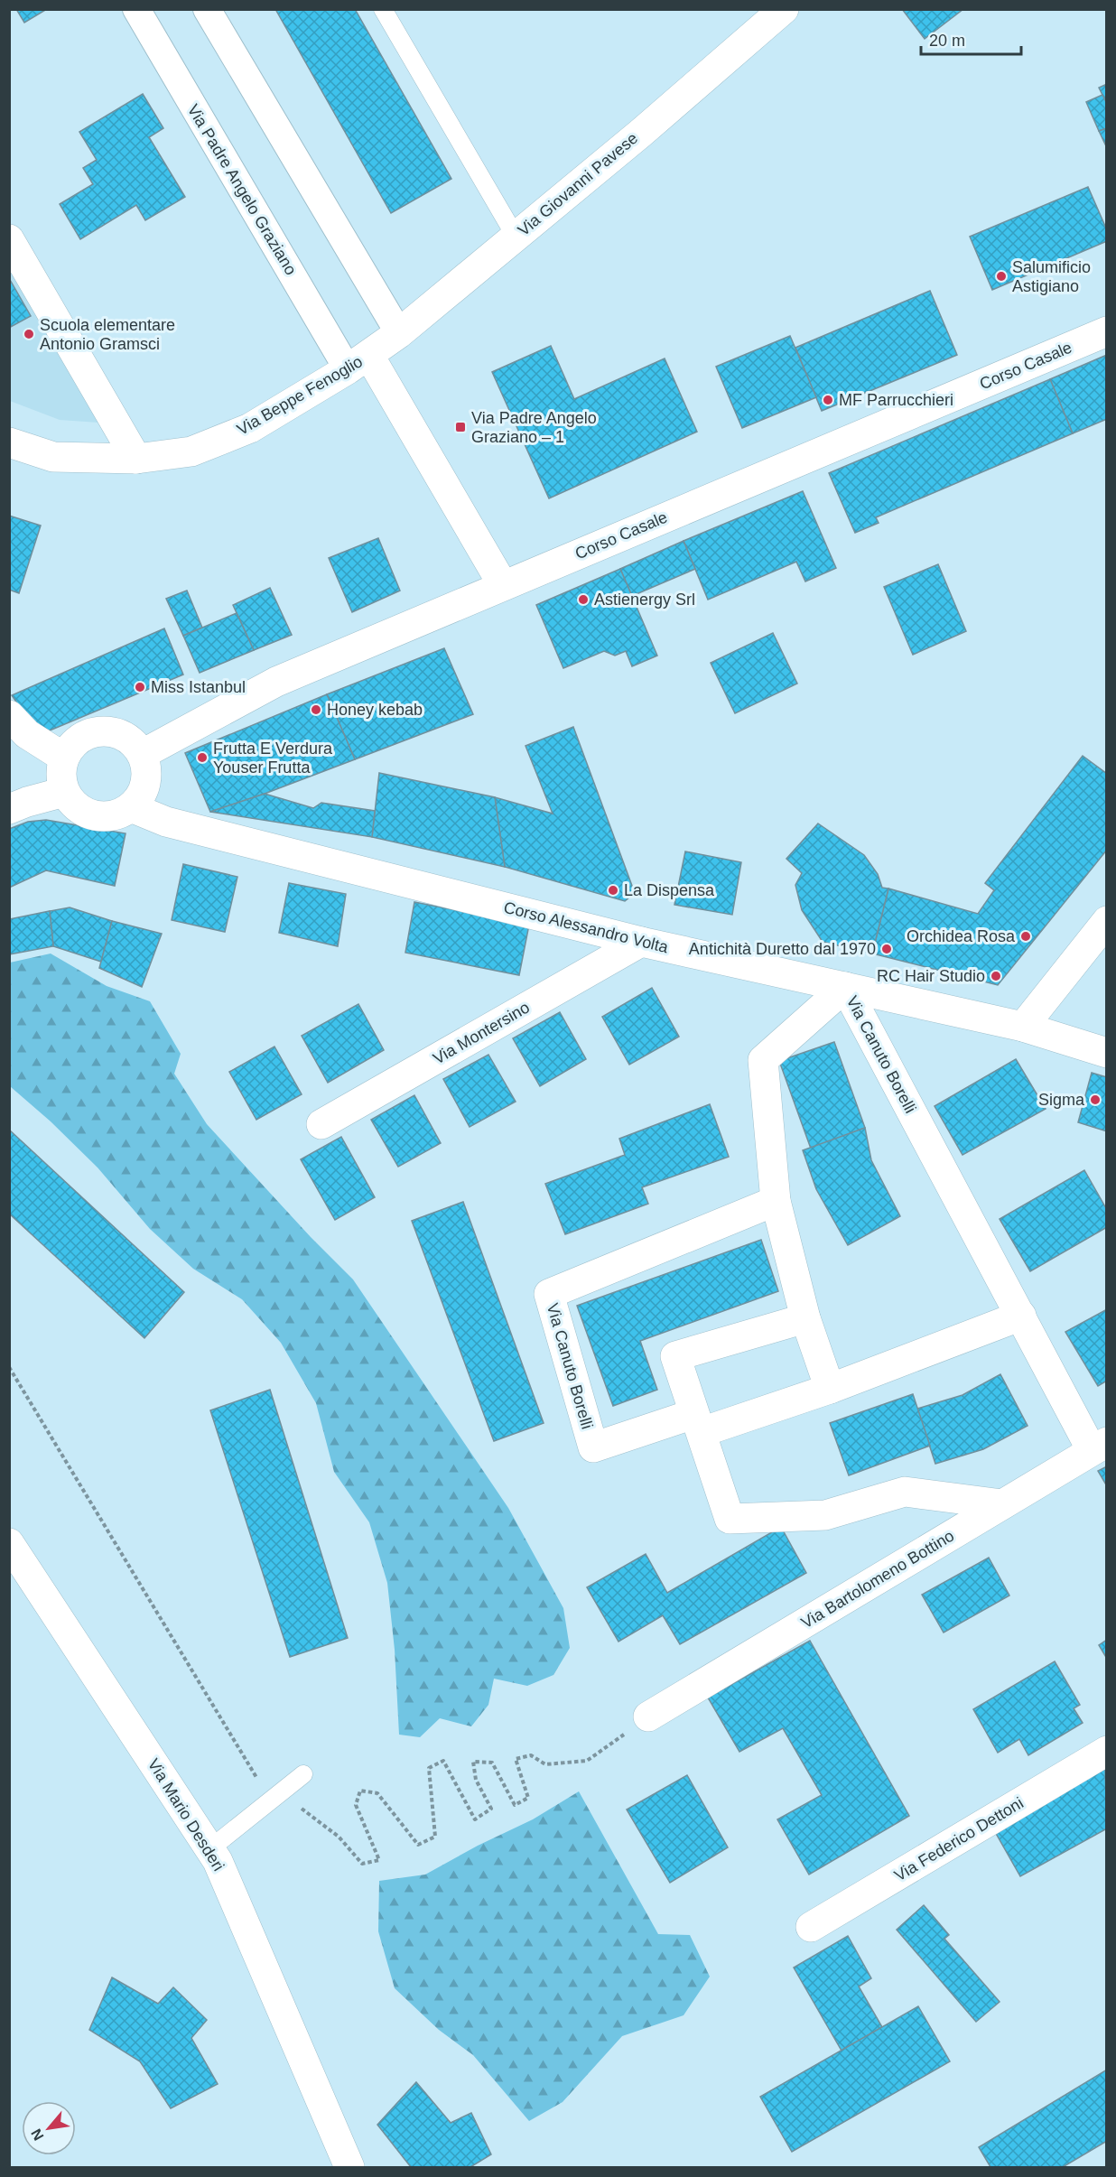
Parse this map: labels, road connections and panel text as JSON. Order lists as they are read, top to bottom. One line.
{"streets":{"street":["Via Giovanni Pavese","Via Padre Angelo Graziano","Corso Casale","Via Beppe Fenoglio","Corso Alessandro Volta","Via Montersino","Via Canuto Borelli","Via Bartolomeno Bottino","Via Mario Desderi","Via Federico Dettoni"]},"crossings":[["Via Giovanni Pavese","Via Padre Angelo Graziano"],["Via Giovanni Pavese","Via Beppe Fenoglio"],["Via Padre Angelo Graziano","Corso Casale"],["Via Padre Angelo Graziano","Via Beppe Fenoglio"],["Corso Casale","Corso Alessandro Volta"],["Corso Alessandro Volta","Via Montersino"],["Corso Alessandro Volta","Via Canuto Borelli"],["Via Canuto Borelli","Via Bartolomeno Bottino"]],"places":{"other":["Salumificio Astigiano","Scuola elementare Antonio Gramsci","MF Parrucchieri","Astienergy Srl","Miss Istanbul","Honey kebab","Frutta E Verdura Youser Frutta","La Dispensa","Orchidea Rosa","Antichità Duretto dal 1970","RC Hair Studio","Sigma"],"transit":["Via Padre Angelo Graziano – 1"]},"scale_bar":"20 m","north":"bottom left"}
